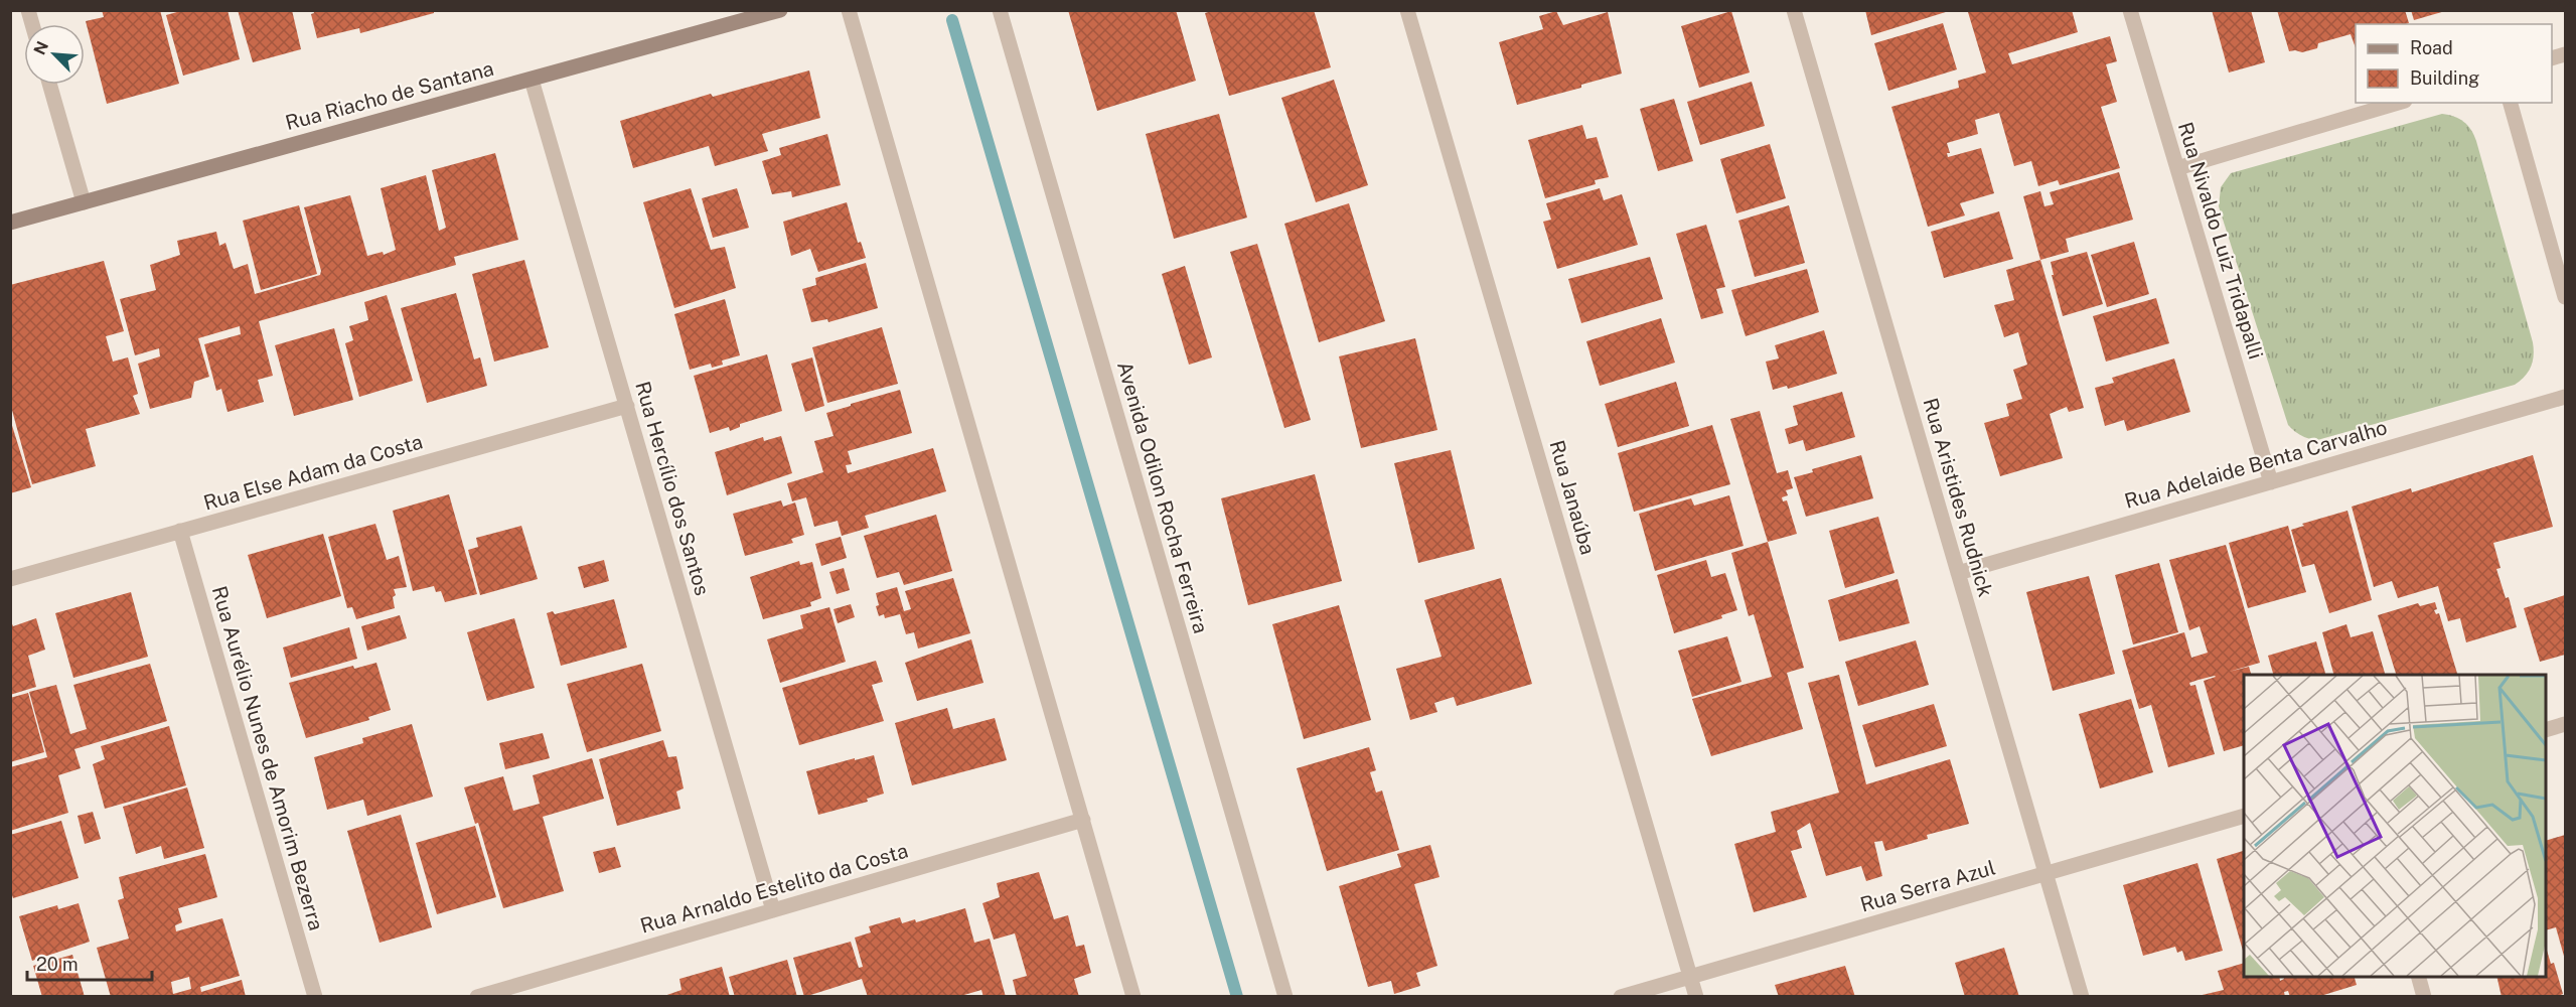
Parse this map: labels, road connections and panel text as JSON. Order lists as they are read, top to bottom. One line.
{"streets":{"street":["Rua Riacho de Santana","Rua Nivaldo Luiz Tridapalli","Rua Adelaide Benta Carvalho","Rua Else Adam da Costa","Rua Hercílio dos Santos","Avenida Odilon Rocha Ferreira","Rua Janaúba","Rua Aristides Rudnick","Rua Aurélio Nunes de Amorim Bezerra","Rua Serra Azul","Rua Arnaldo Estelito da Costa"]},"crossings":[["Rua Riacho de Santana","Rua Hercílio dos Santos"],["Rua Nivaldo Luiz Tridapalli","Rua Adelaide Benta Carvalho"],["Rua Adelaide Benta Carvalho","Rua Aristides Rudnick"],["Rua Else Adam da Costa","Rua Hercílio dos Santos"],["Rua Else Adam da Costa","Rua Aurélio Nunes de Amorim Bezerra"],["Rua Hercílio dos Santos","Rua Arnaldo Estelito da Costa"],["Rua Janaúba","Rua Serra Azul"],["Rua Aristides Rudnick","Rua Serra Azul"]],"legend":["Road","Building"],"scale_bar":"20 m","north":"top left"}
